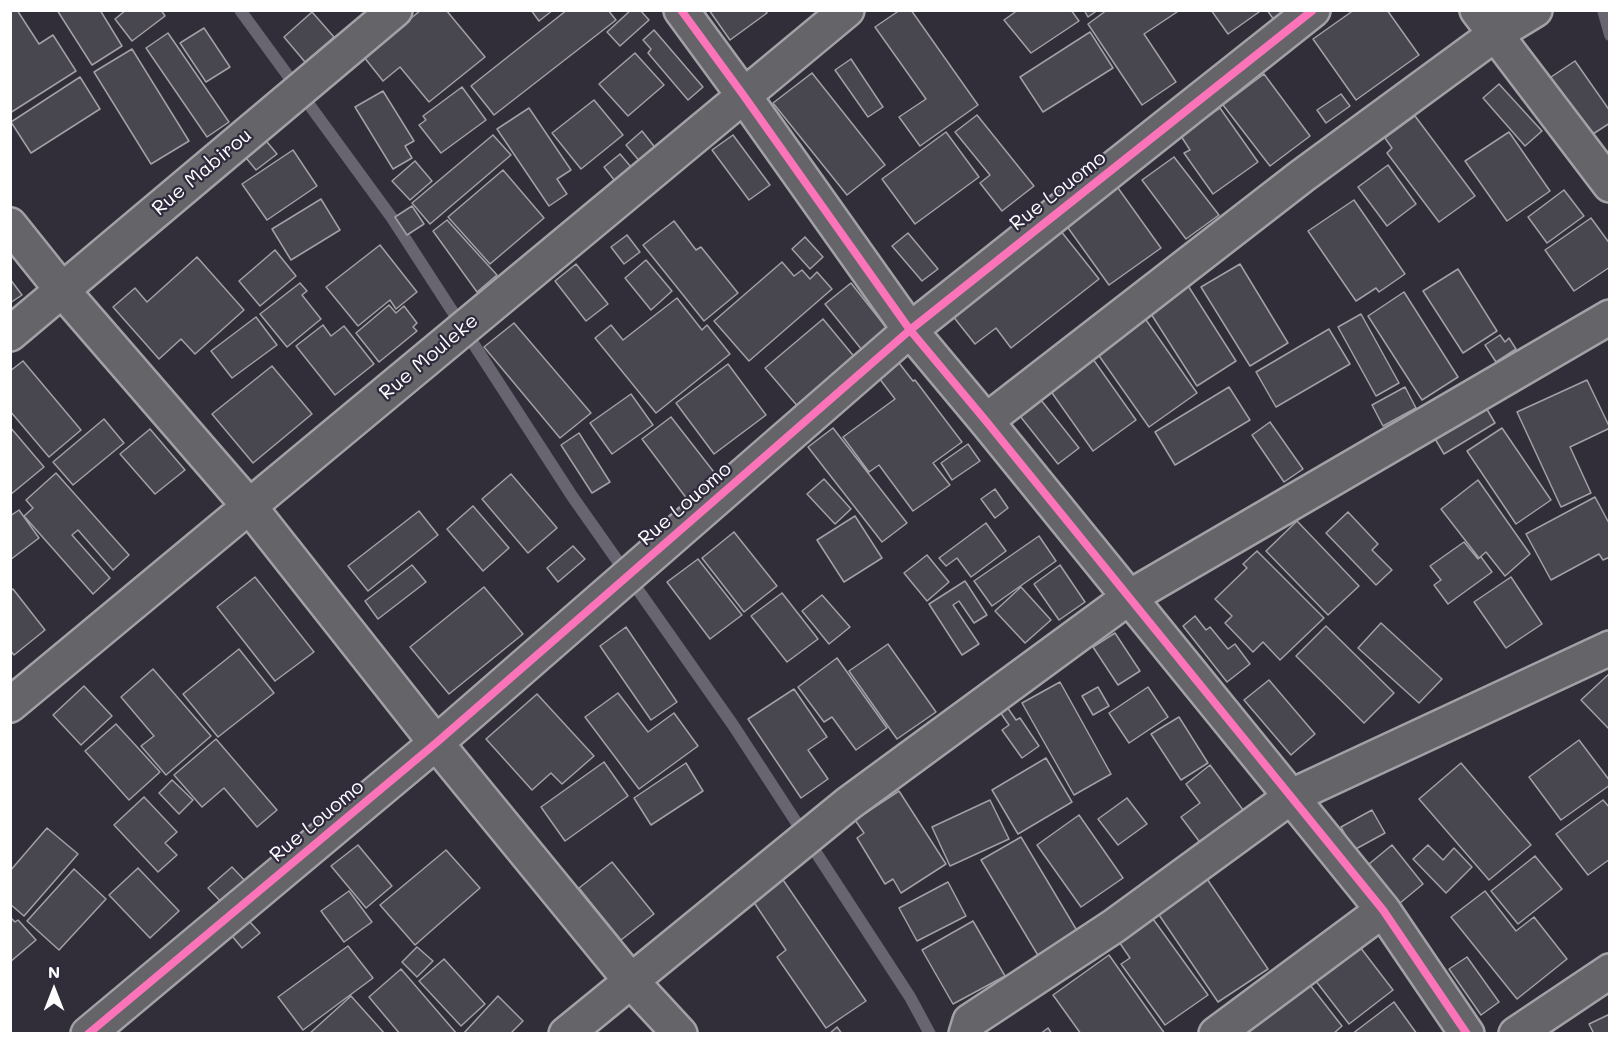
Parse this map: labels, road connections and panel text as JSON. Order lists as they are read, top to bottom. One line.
{"streets":{"street":["Rue Mabirou","Rue Louomo","Rue Mouleke"]},"north":"top"}
